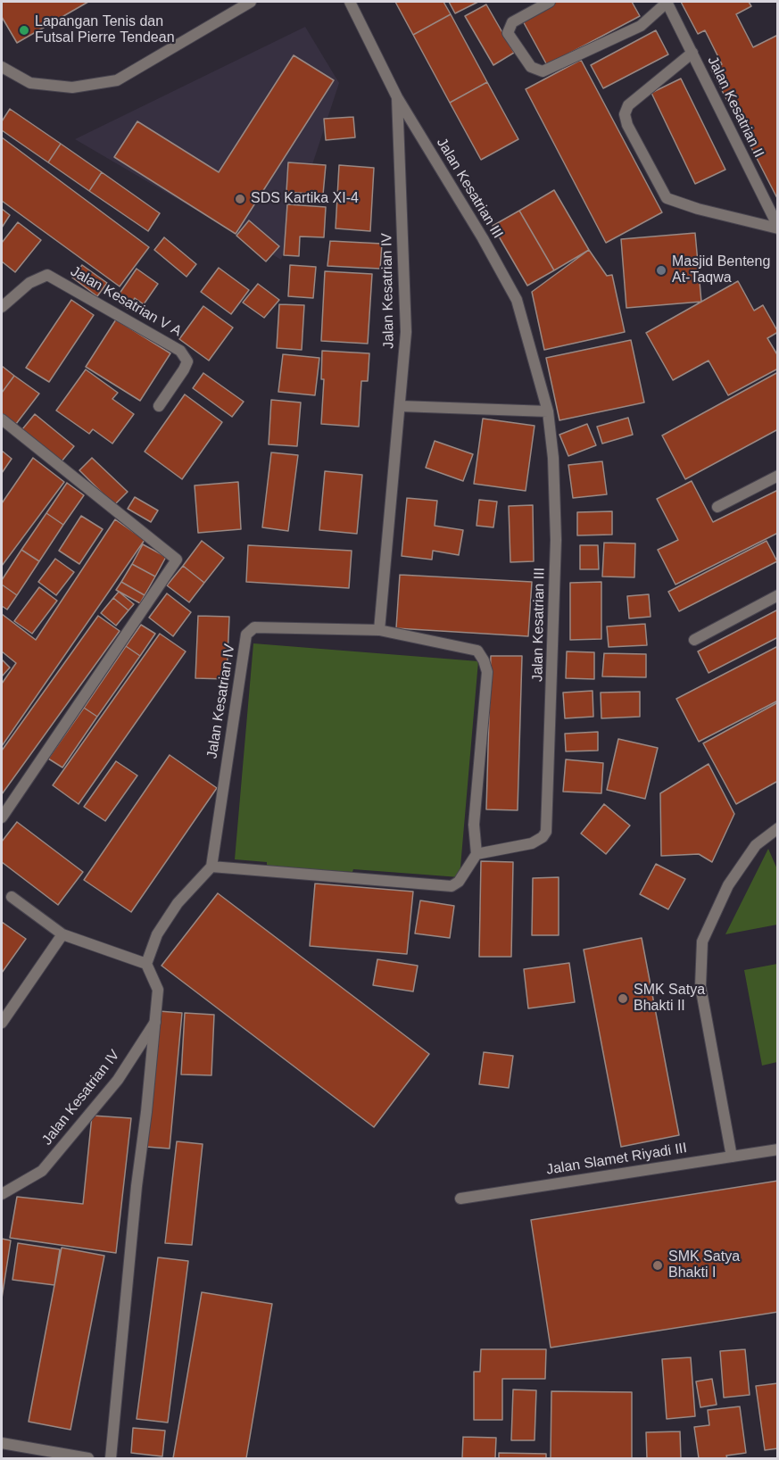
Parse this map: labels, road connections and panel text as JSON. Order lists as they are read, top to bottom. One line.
{"streets":{"street":["Jalan Kesatrian II","Jalan Kesatrian III","Jalan Kesatrian IV","Jalan Kesatrian V A","Jalan Slamet Riyadi III"]},"crossings":[["Jalan Kesatrian III","Jalan Kesatrian IV"]],"places":["Lapangan Tenis dan Futsal Pierre Tendean","SDS Kartika XI-4","Masjid Benteng At-Taqwa","SMK Satya Bhakti II","SMK Satya Bhakti I"]}
